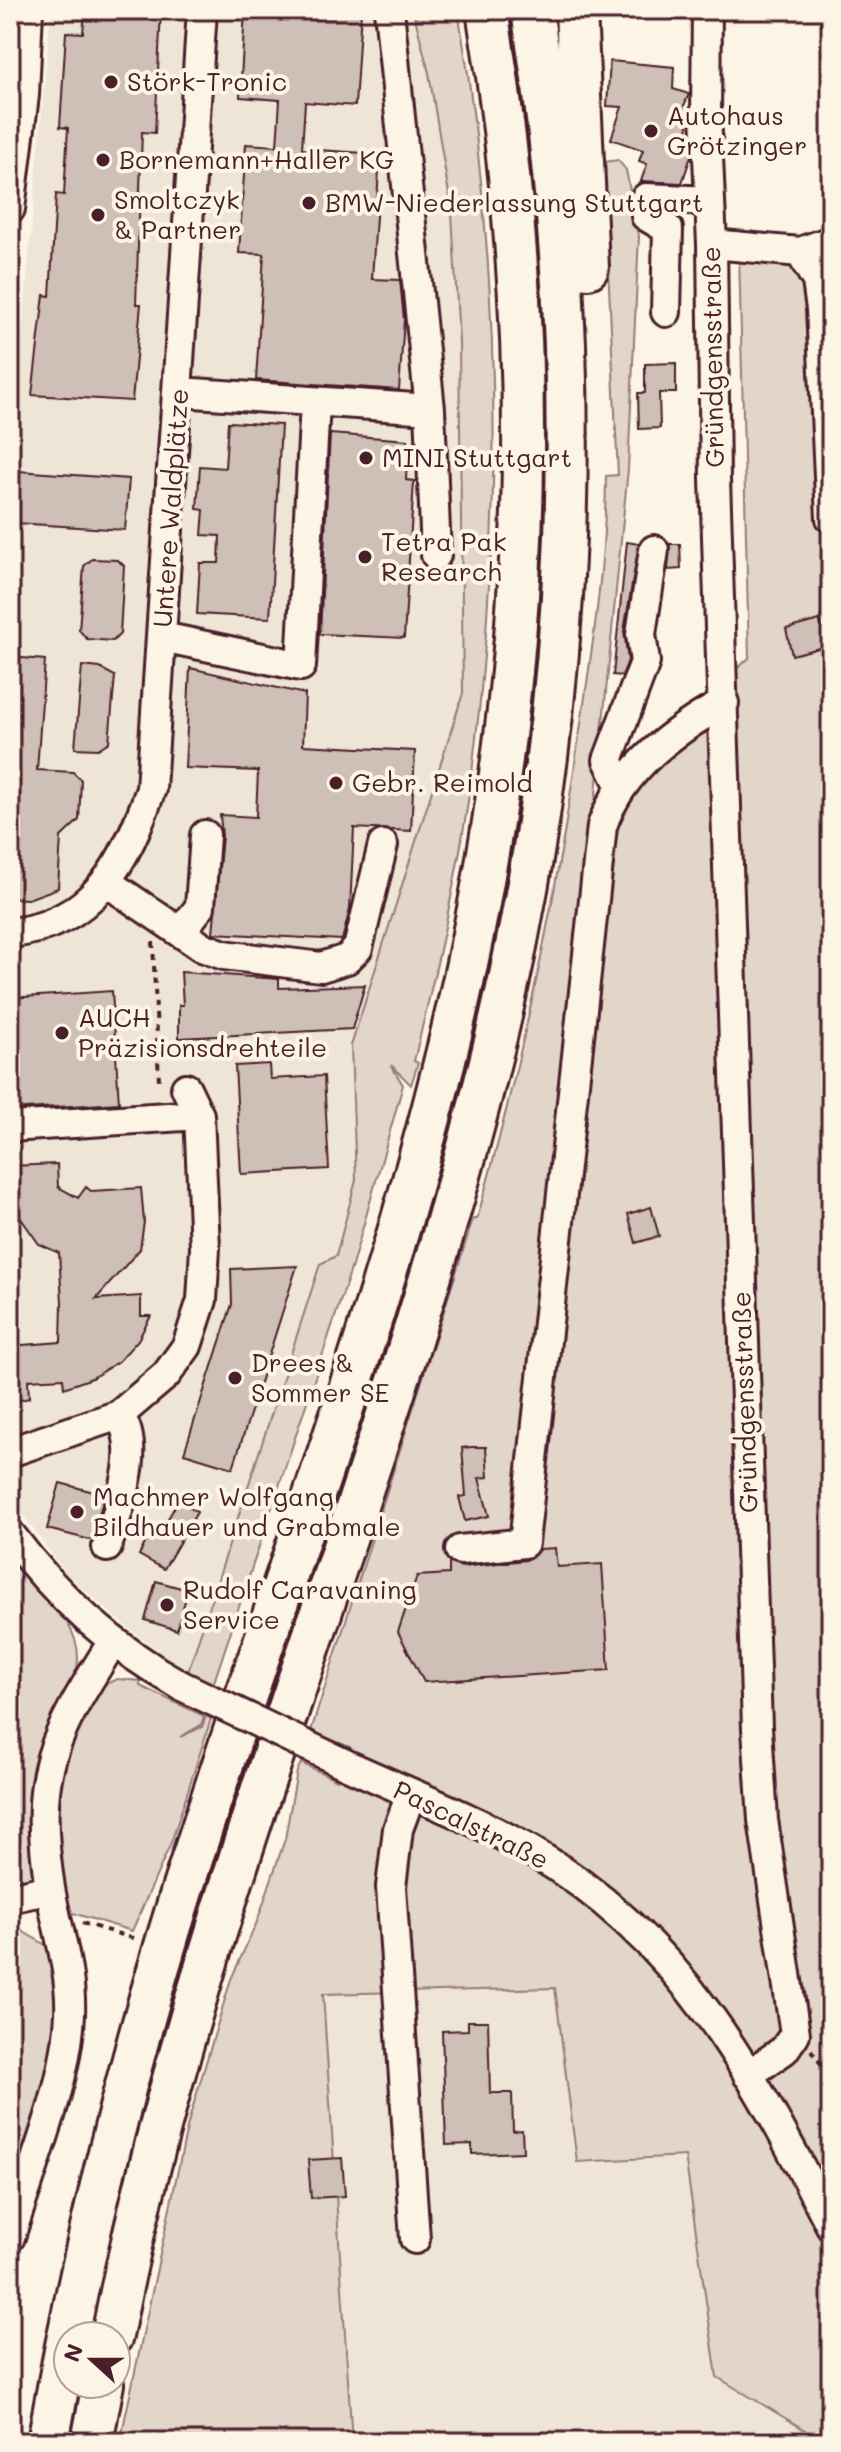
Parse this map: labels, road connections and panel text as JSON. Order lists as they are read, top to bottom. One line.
{"streets":{"street":["Gründgensstraße","Untere Waldplätze","Pascalstraße"]},"places":["Störk-Tronic","Autohaus Grötzinger","Bornemann+Haller KG","BMW-Niederlassung Stuttgart","Smoltczyk & Partner","MINI Stuttgart","Tetra Pak Research","Gebr. Reimold","AUCH Präzisionsdrehteile","Drees & Sommer SE","Machmer Wolfgang Bildhauer und Grabmale","Rudolf Caravaning Service"],"north":"left"}
